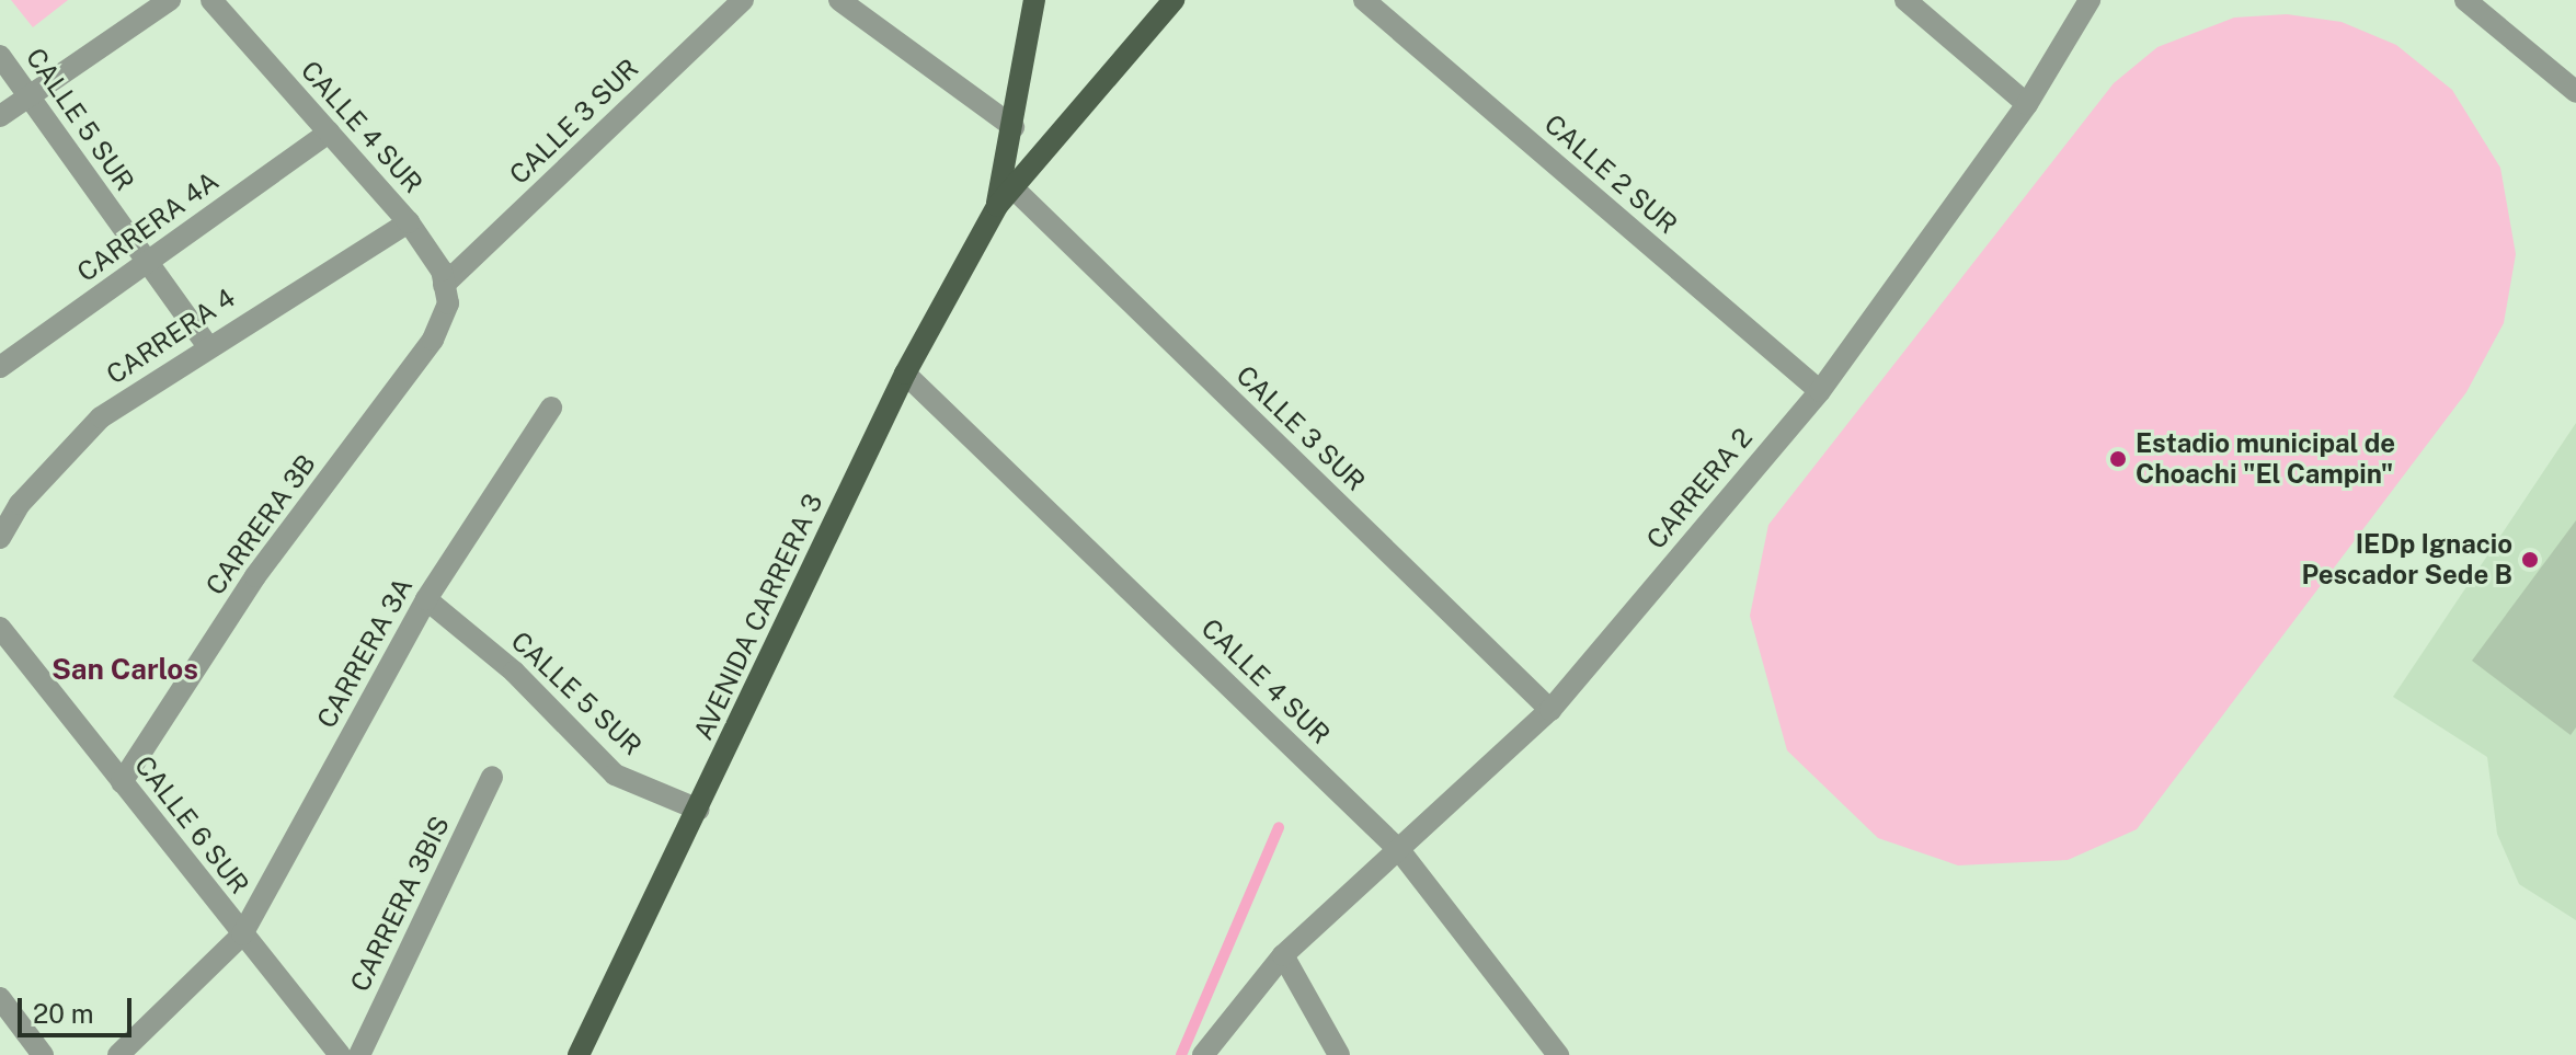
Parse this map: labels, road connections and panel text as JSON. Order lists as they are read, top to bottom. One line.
{"streets":{"main road":["AVENIDA CARRERA 3"],"street":["CALLE 5 SUR","CALLE 3 SUR","CALLE 4 SUR","CALLE 2 SUR","CARRERA 4A","CARRERA 4","CARRERA 2","CARRERA 3B","CARRERA 3A","CALLE 6 SUR","CARRERA 3BIS"]},"crossings":[["CALLE 5 SUR","CARRERA 4A"],["CALLE 5 SUR","CARRERA 4"],["CALLE 5 SUR","AVENIDA CARRERA 3"],["CALLE 5 SUR","CARRERA 3A"],["CALLE 3 SUR","CALLE 4 SUR"],["CALLE 3 SUR","CARRERA 2"],["CALLE 3 SUR","CARRERA 3B"],["CALLE 4 SUR","CARRERA 4A"],["CALLE 4 SUR","CARRERA 4"],["CALLE 4 SUR","CARRERA 2"],["CALLE 4 SUR","CARRERA 3B"],["CALLE 4 SUR","AVENIDA CARRERA 3"],["CALLE 2 SUR","CARRERA 2"],["CARRERA 3B","CALLE 6 SUR"],["CARRERA 3A","CALLE 6 SUR"]],"districts":["San Carlos"],"places":["Estadio municipal de Choachi \"El Campin\"","IEDp Ignacio Pescador Sede B"],"scale_bar":"20 m"}
